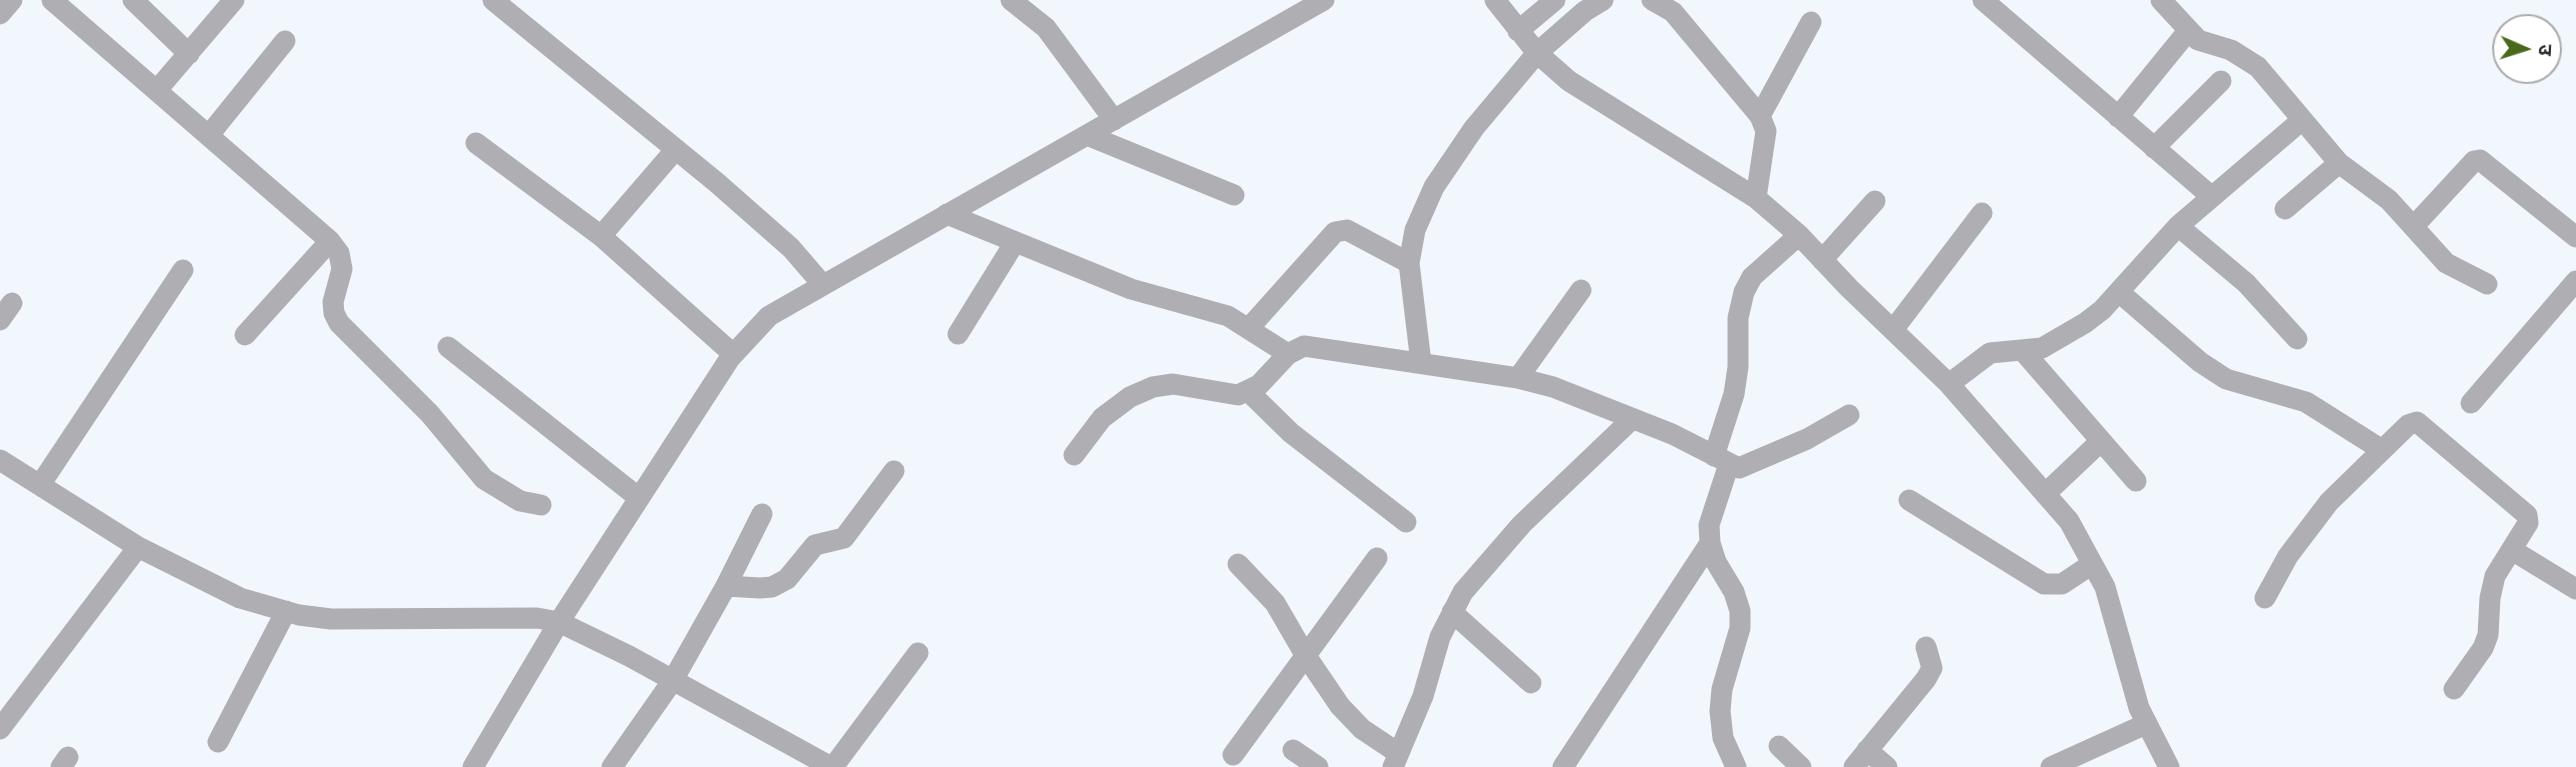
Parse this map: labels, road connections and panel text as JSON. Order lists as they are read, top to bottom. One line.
{"north":"right"}
